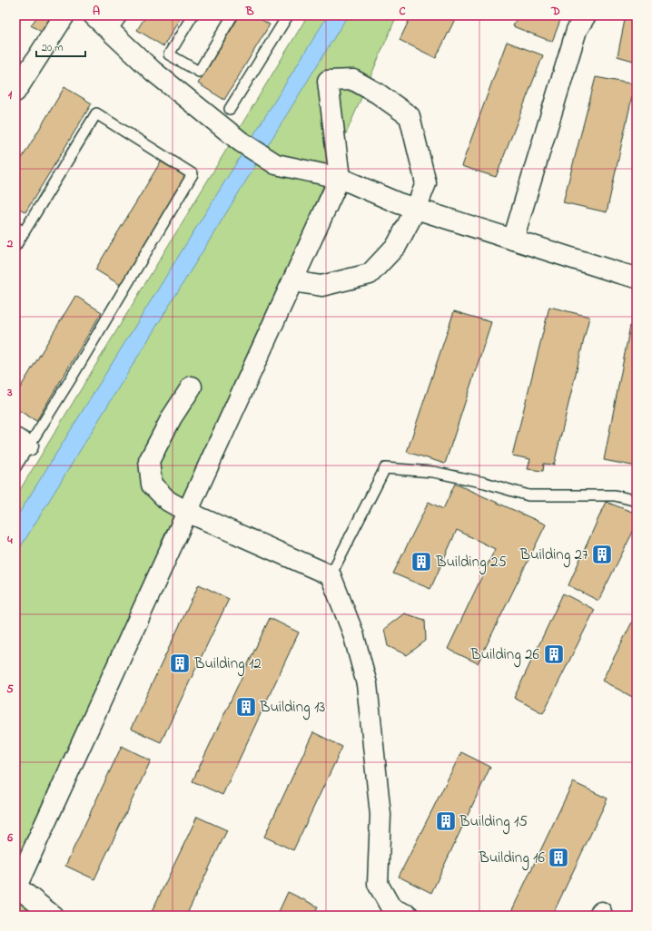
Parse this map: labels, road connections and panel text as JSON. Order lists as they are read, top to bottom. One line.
{"places":{"building":["Building 27","Building 25","Building 26","Building 12","Building 13","Building 15","Building 16"]},"scale_bar":"20 m","grid":{"columns":["A","B","C","D"],"rows":["1","2","3","4","5","6"]}}
